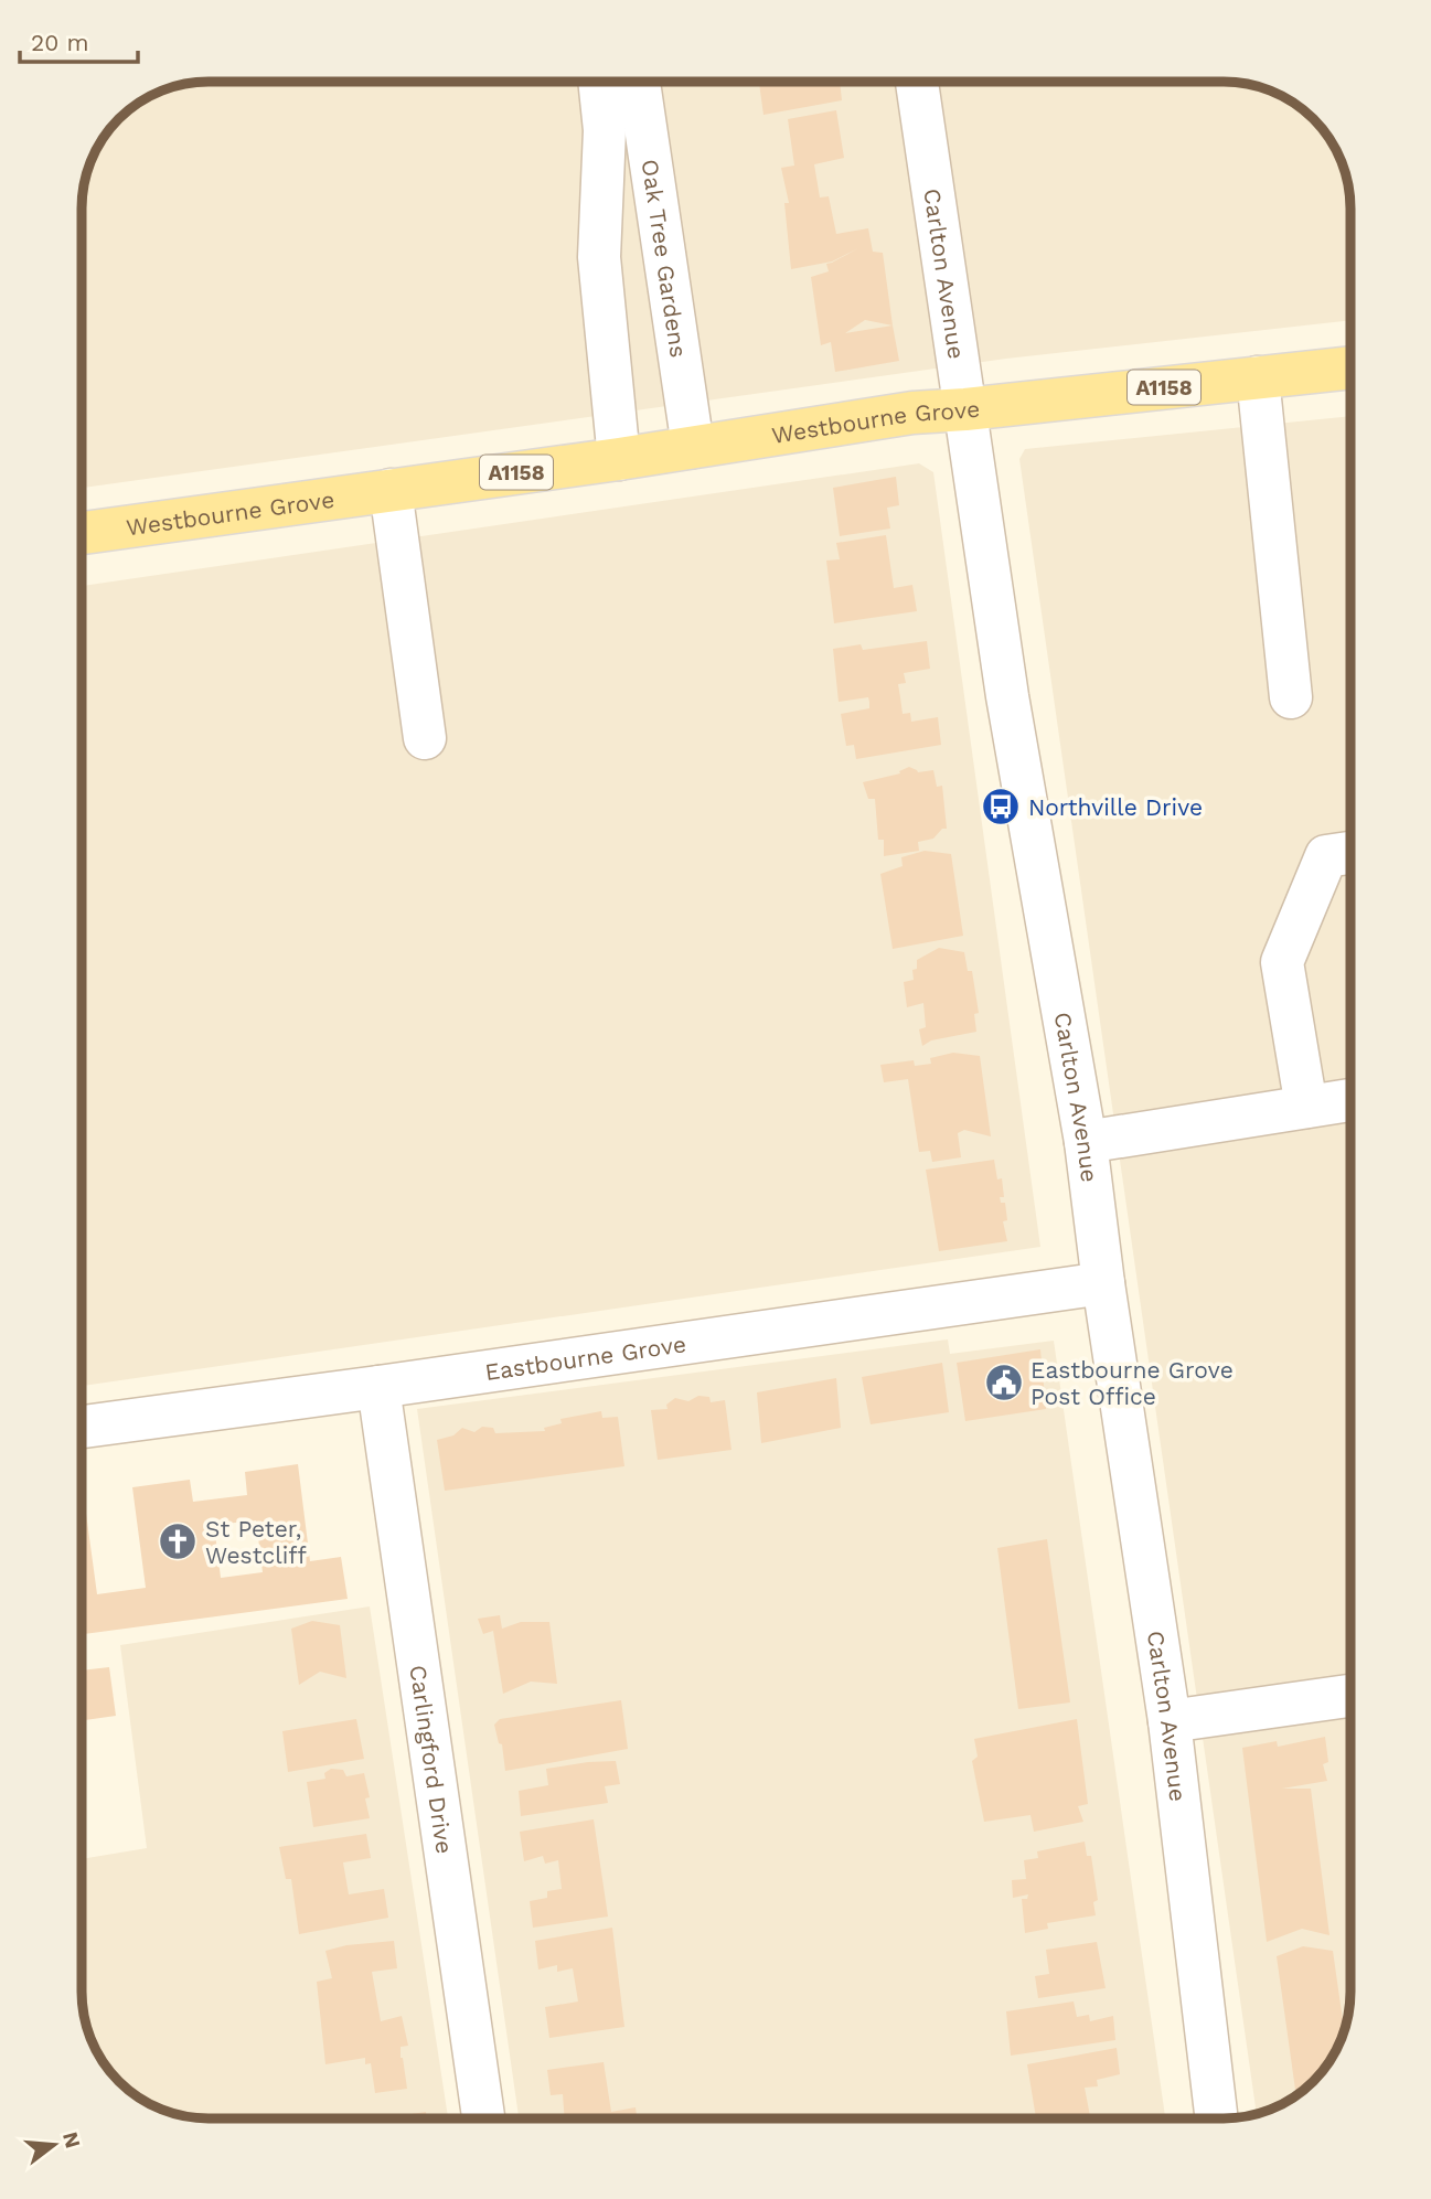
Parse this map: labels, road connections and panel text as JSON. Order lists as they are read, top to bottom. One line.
{"streets":{"main road":["A1158","Westbourne Grove"],"street":["Oak Tree Gardens","Carlton Avenue","Eastbourne Grove","Carlingford Drive"]},"crossings":[["Oak Tree Gardens","Westbourne Grove"],["Carlton Avenue","Westbourne Grove"],["Carlton Avenue","Eastbourne Grove"],["Eastbourne Grove","Carlingford Drive"]],"places":{"bus stop":["Northville Drive"],"public building":["Eastbourne Grove Post Office"],"church":["St Peter, Westcliff"]},"scale_bar":"20 m","north":"right"}
